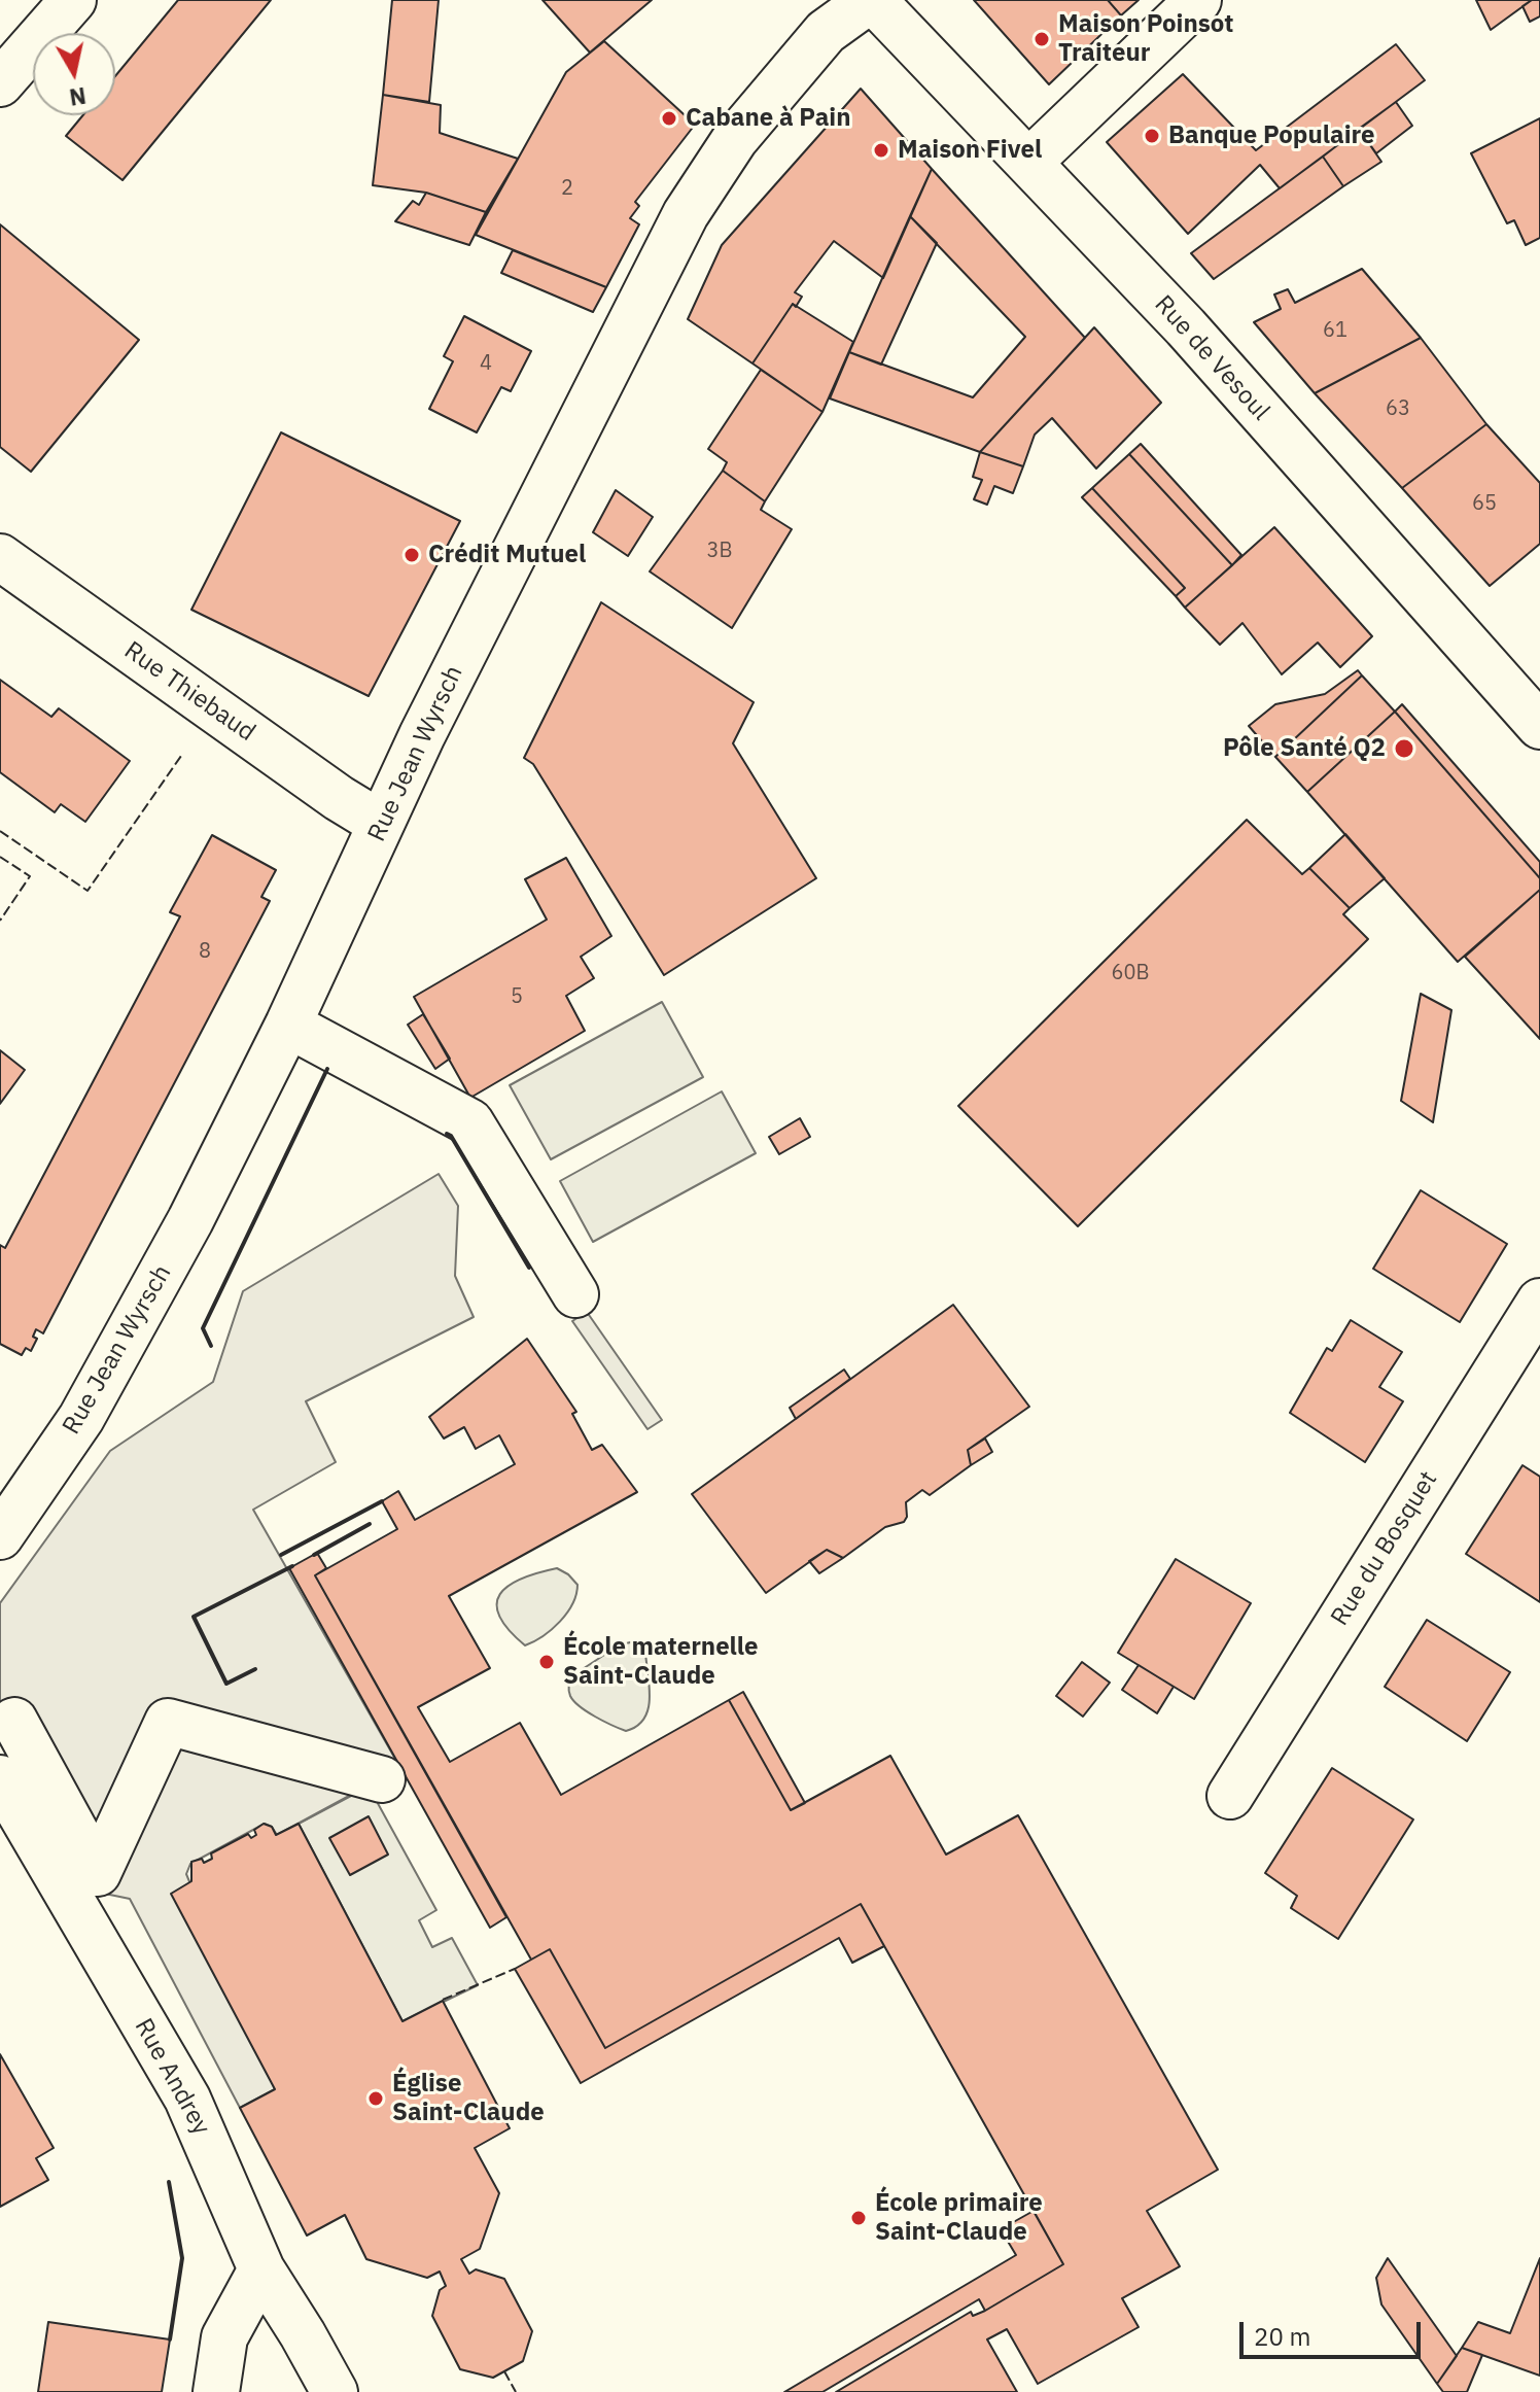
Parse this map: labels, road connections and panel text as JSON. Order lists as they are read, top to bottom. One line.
{"streets":{"street":["Rue de Vesoul","Rue Thiebaud","Rue Jean Wyrsch","Rue du Bosquet","Rue Andrey"]},"crossings":[["Rue de Vesoul","Rue Jean Wyrsch"],["Rue Thiebaud","Rue Jean Wyrsch"]],"places":["Maison Poinsot Traiteur","Cabane à Pain","Banque Populaire","Maison Fivel","Crédit Mutuel","Pôle Santé Q2","École maternelle Saint-Claude","Église Saint-Claude","École primaire Saint-Claude"],"house_numbers":["2","61","4","63","65","3B","8","60B","5"],"scale_bar":"20 m","north":"bottom"}
